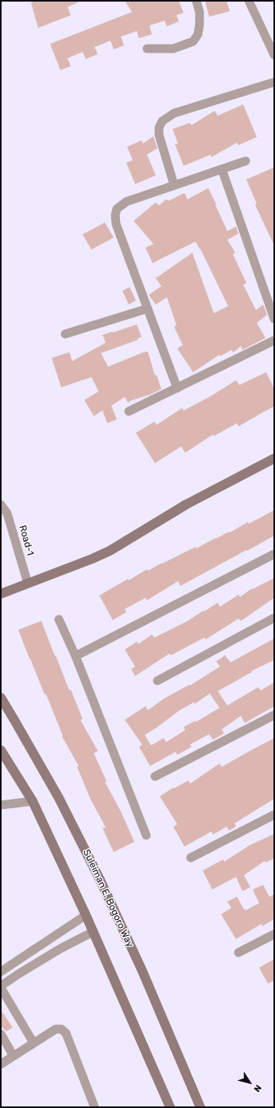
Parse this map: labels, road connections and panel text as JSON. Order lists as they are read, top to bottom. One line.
{"streets":{"street":["Road-1","Suleiman E. Bogoro Way"]},"north":"bottom right"}
